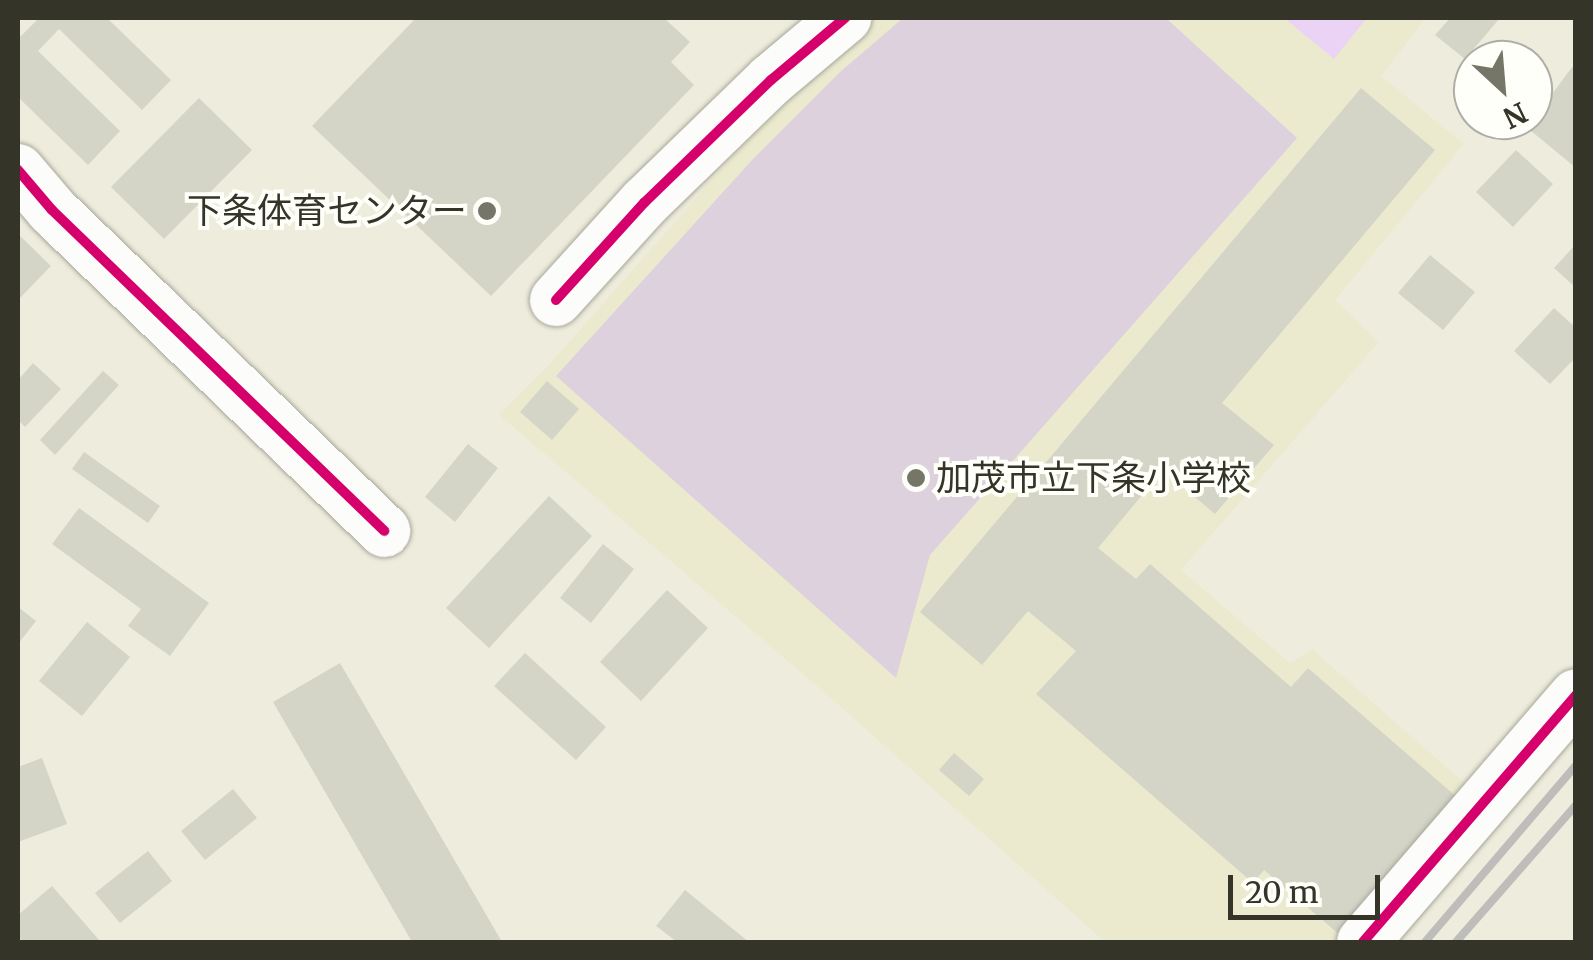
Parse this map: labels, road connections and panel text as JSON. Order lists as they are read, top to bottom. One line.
{"places":["下条体育センター","加茂市立下条小学校"],"scale_bar":"20 m","north":"bottom right"}
